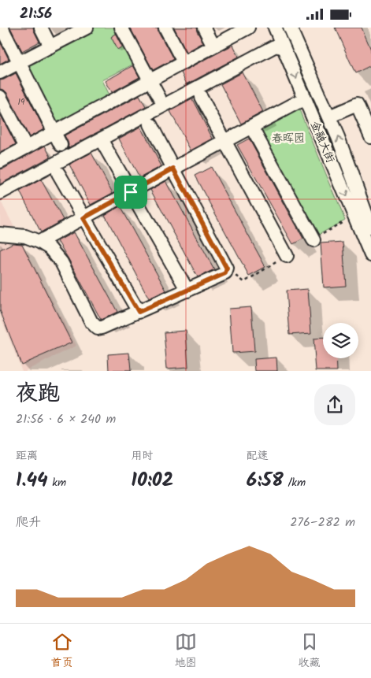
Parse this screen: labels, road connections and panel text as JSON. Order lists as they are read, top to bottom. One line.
{"streets":{"street":["金融大街"]},"parks":["春晖园"],"house_numbers":["19"],"page":{"status":"21:56","heading":["夜跑","21:56 · 6 × 240 m"],"stats":[["距离","1.44 km"],["用时","10:02"],["配速","6:58 /km"]],"chart":["爬升","276–282 m"],"tabs":["首页","地图","收藏"]}}
